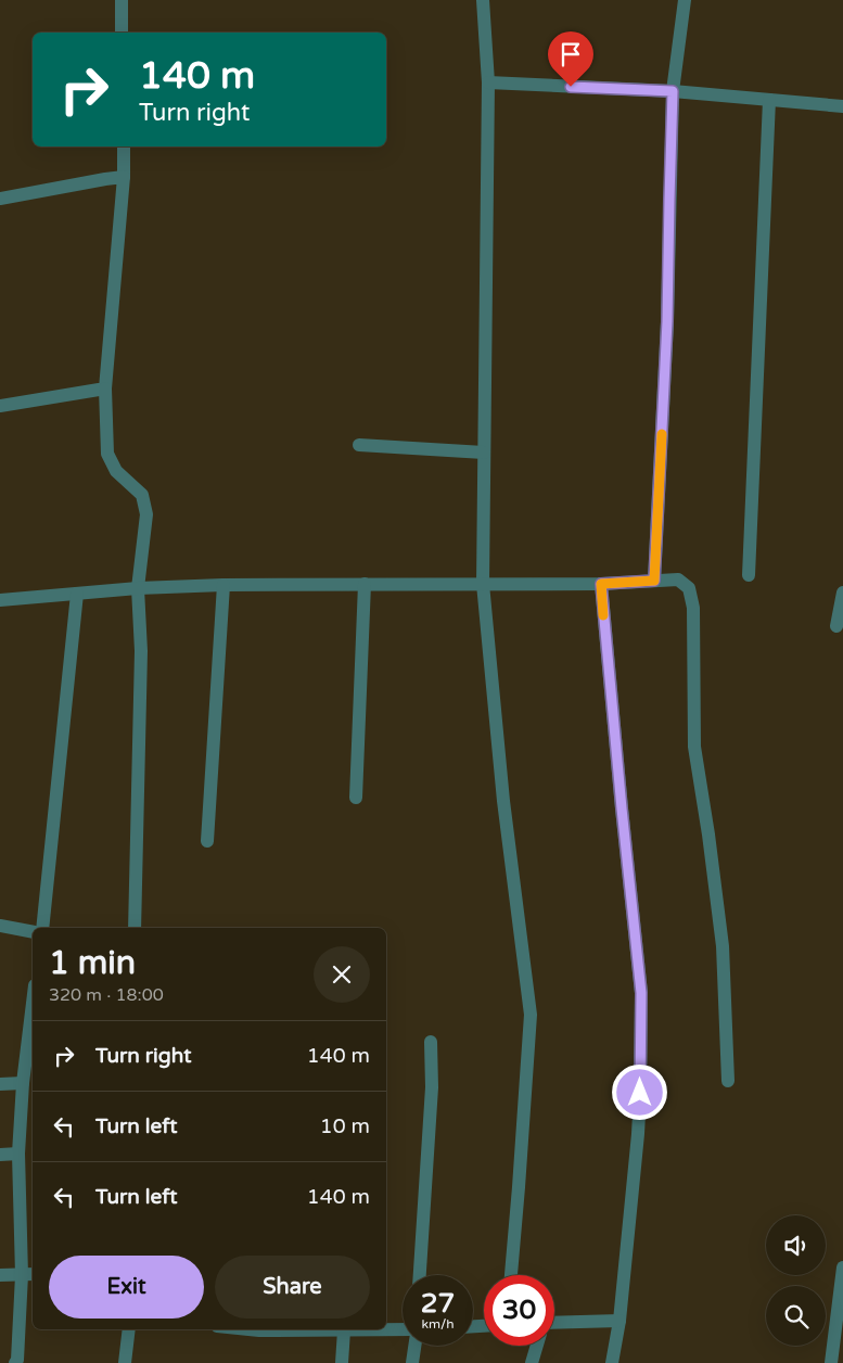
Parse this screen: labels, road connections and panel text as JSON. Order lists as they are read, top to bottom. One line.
{"page":{"turn":["140 m","Turn right"],"heading":["1 min","320 m · 18:00"],"list":[{"name":"Turn right","value":"140 m"},{"name":"Turn left","value":"10 m"},{"name":"Turn left","value":"140 m"}],"buttons":["Exit","Share"],"speed":"27 km/h","limit":"30"}}
